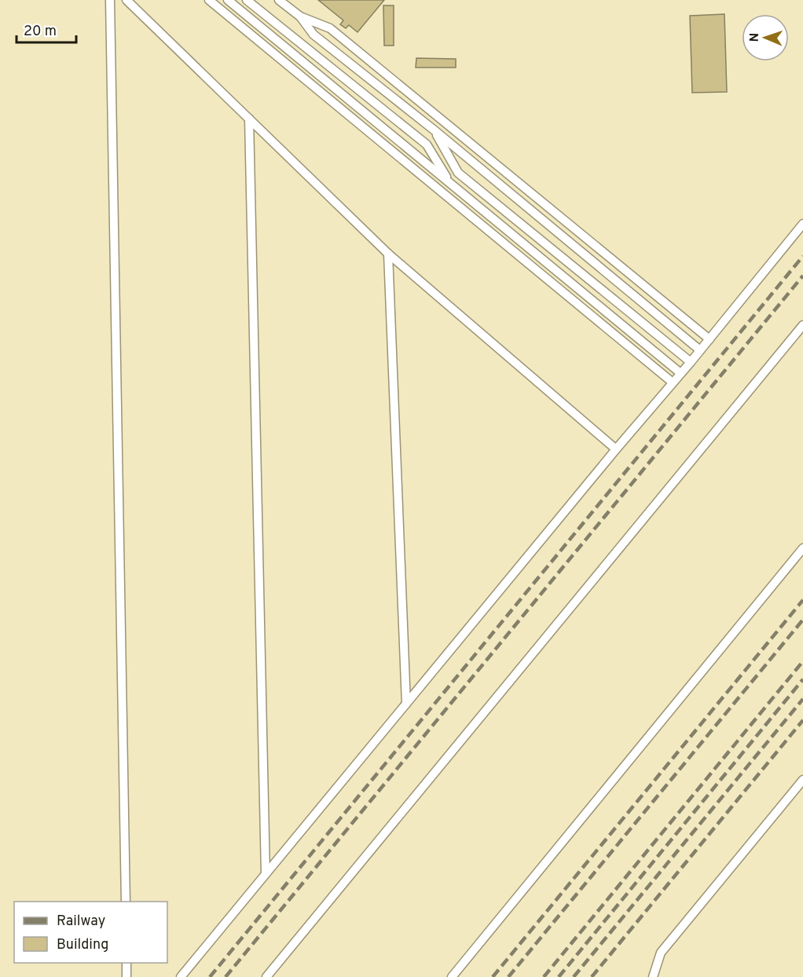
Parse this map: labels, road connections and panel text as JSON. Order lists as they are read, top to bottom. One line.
{"legend":["Railway","Building"],"scale_bar":"20 m","north":"left"}
